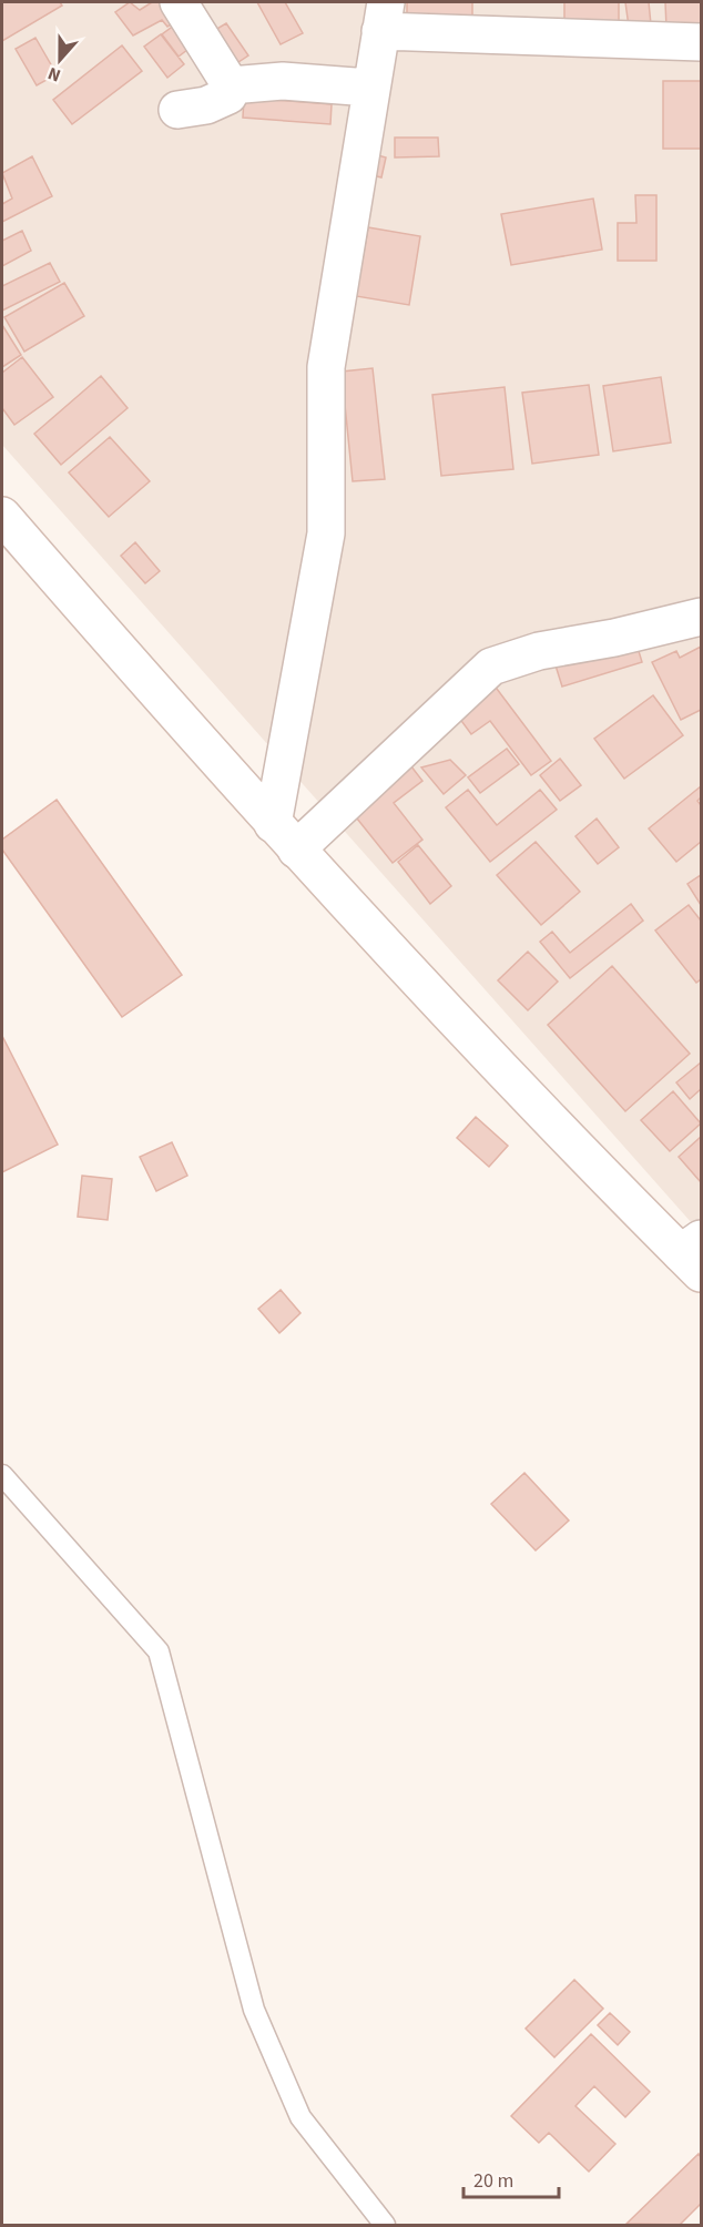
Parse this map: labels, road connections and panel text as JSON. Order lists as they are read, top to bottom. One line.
{"scale_bar":"20 m","north":"bottom"}
